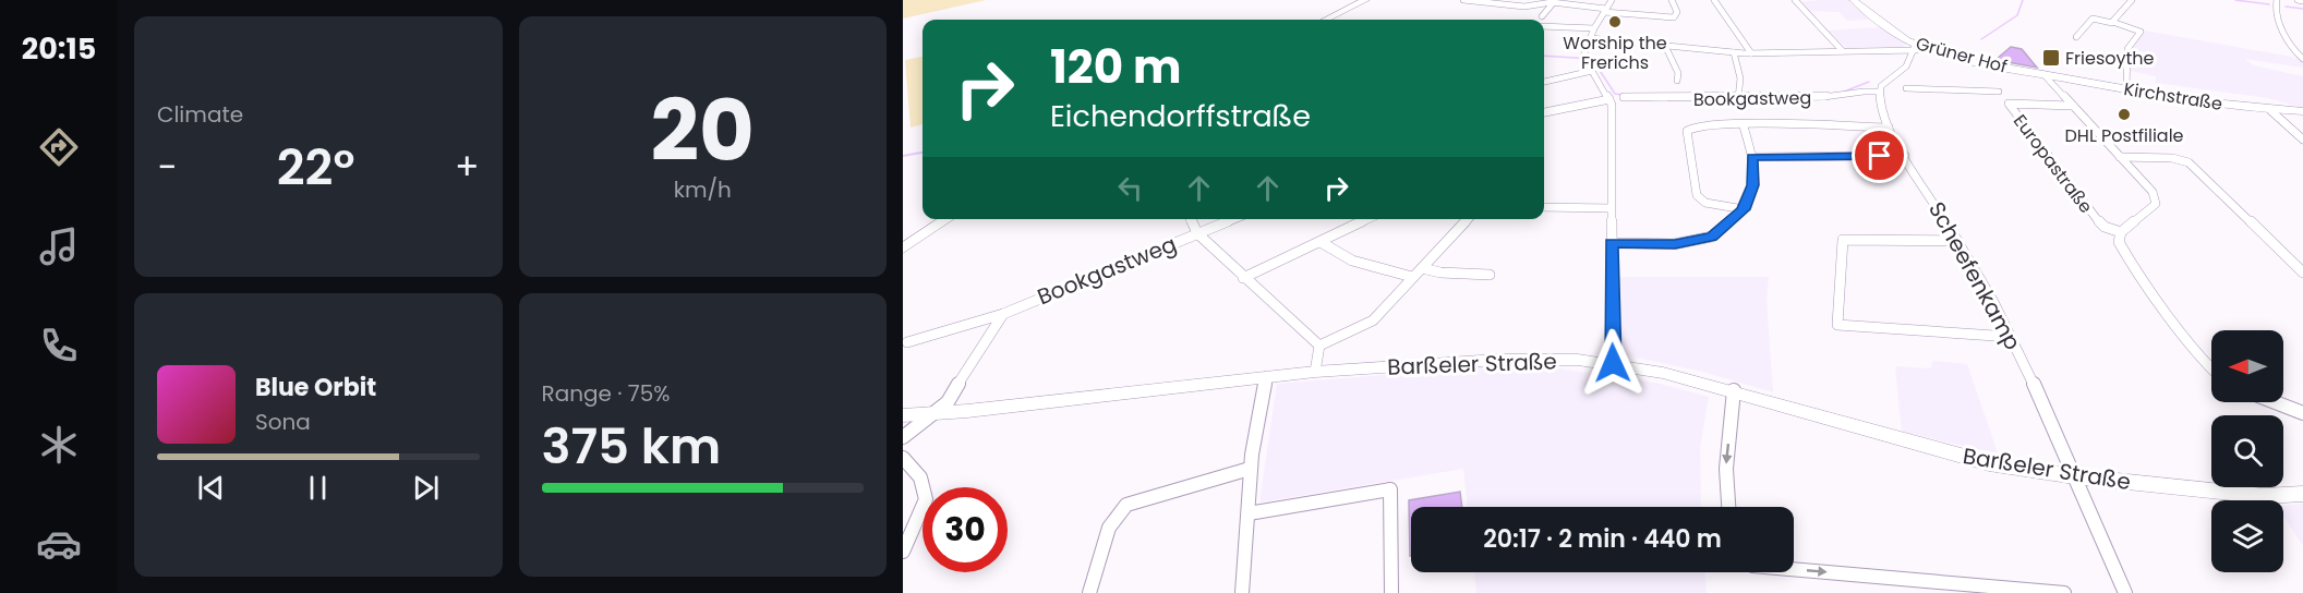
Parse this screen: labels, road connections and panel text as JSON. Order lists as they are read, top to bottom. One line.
{"streets":{"street":["Grüner Hof","Kirchstraße","Bookgastweg","Europastraße","Scheefenkamp","Barßeler Straße"]},"crossings":[["Grüner Hof","Kirchstraße"],["Bookgastweg","Scheefenkamp"],["Scheefenkamp","Barßeler Straße"]],"places":{"other":["Worship the Frerichs","DHL Postfiliale"],"transit":["Friesoythe"]},"north":"left","page":{"tabs":"20:15","tile":["Climate",["20","km/h"],["Range · 75%","375 km"]],"turn":["120 m","Eichendorffstraße"],"heat":["−","22°","+"],"song":["Blue Orbit","Sona"],"limit":"30","trip":"20:17 · 2 min · 440 m"}}
